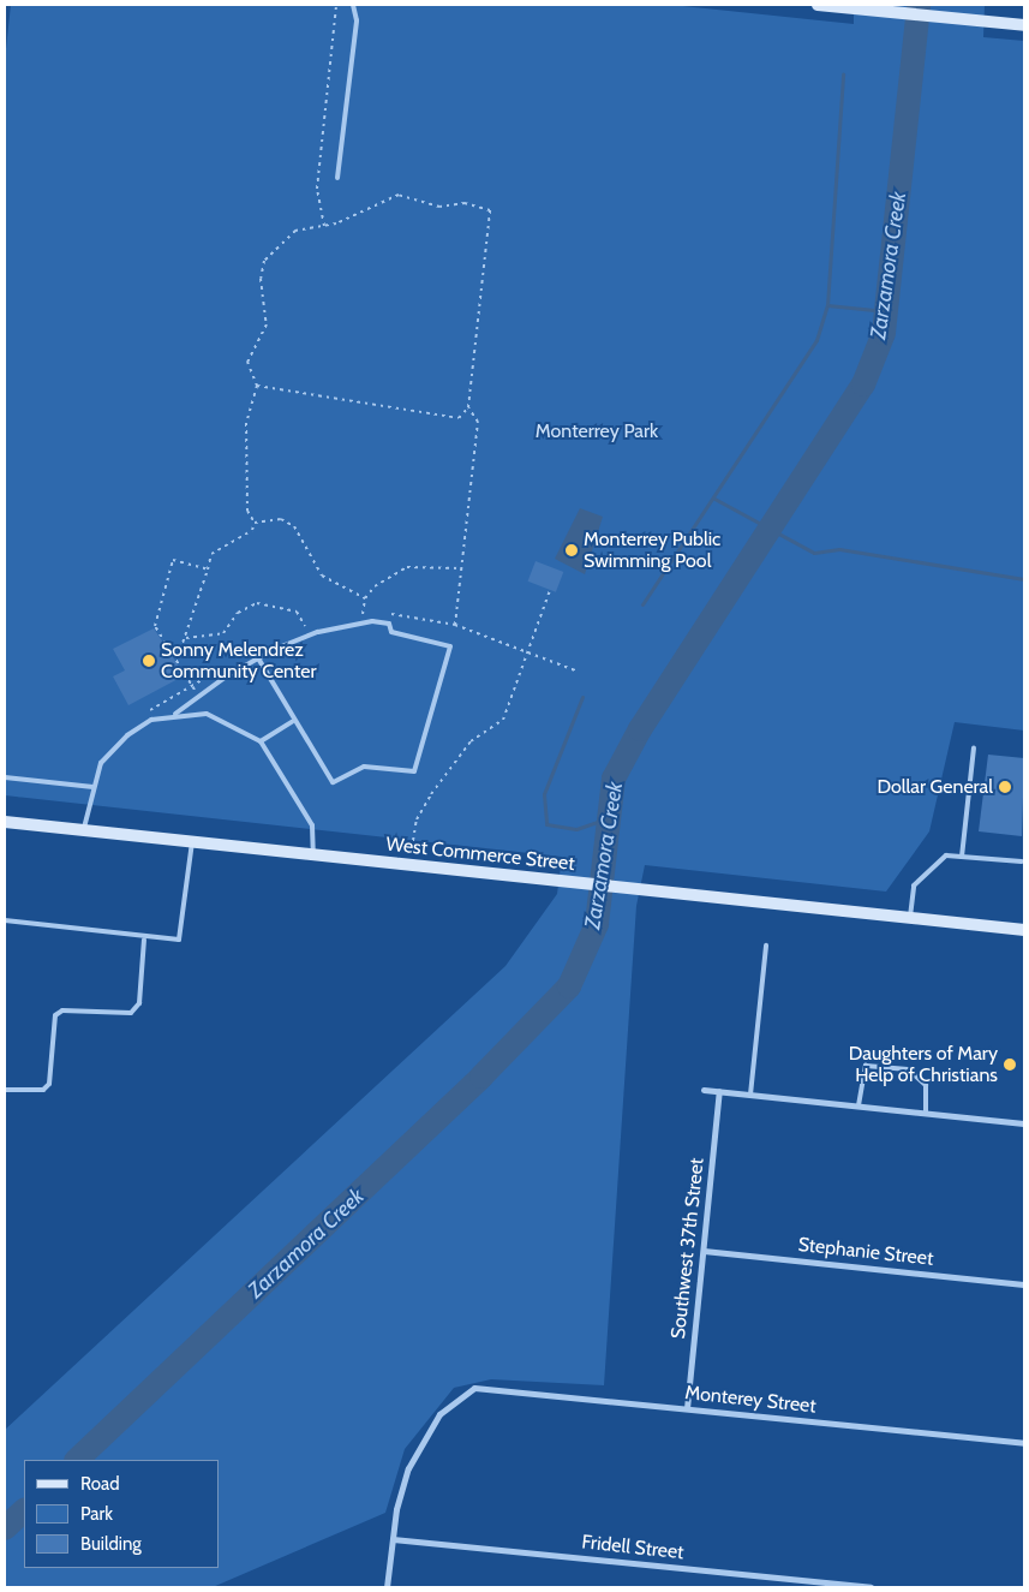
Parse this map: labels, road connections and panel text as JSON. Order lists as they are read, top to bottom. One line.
{"streets":{"main road":["West Commerce Street"],"street":["Southwest 37th Street","Stephanie Street","Monterey Street","Fridell Street"]},"crossings":[["Southwest 37th Street","Stephanie Street"],["Southwest 37th Street","Monterey Street"],["Monterey Street","Fridell Street"]],"water":["Zarzamora Creek"],"parks":["Monterrey Park"],"places":["Monterrey Public Swimming Pool","Sonny Melendrez Community Center","Dollar General","Daughters of Mary Help of Christians"],"legend":["Road","Park","Building"]}
